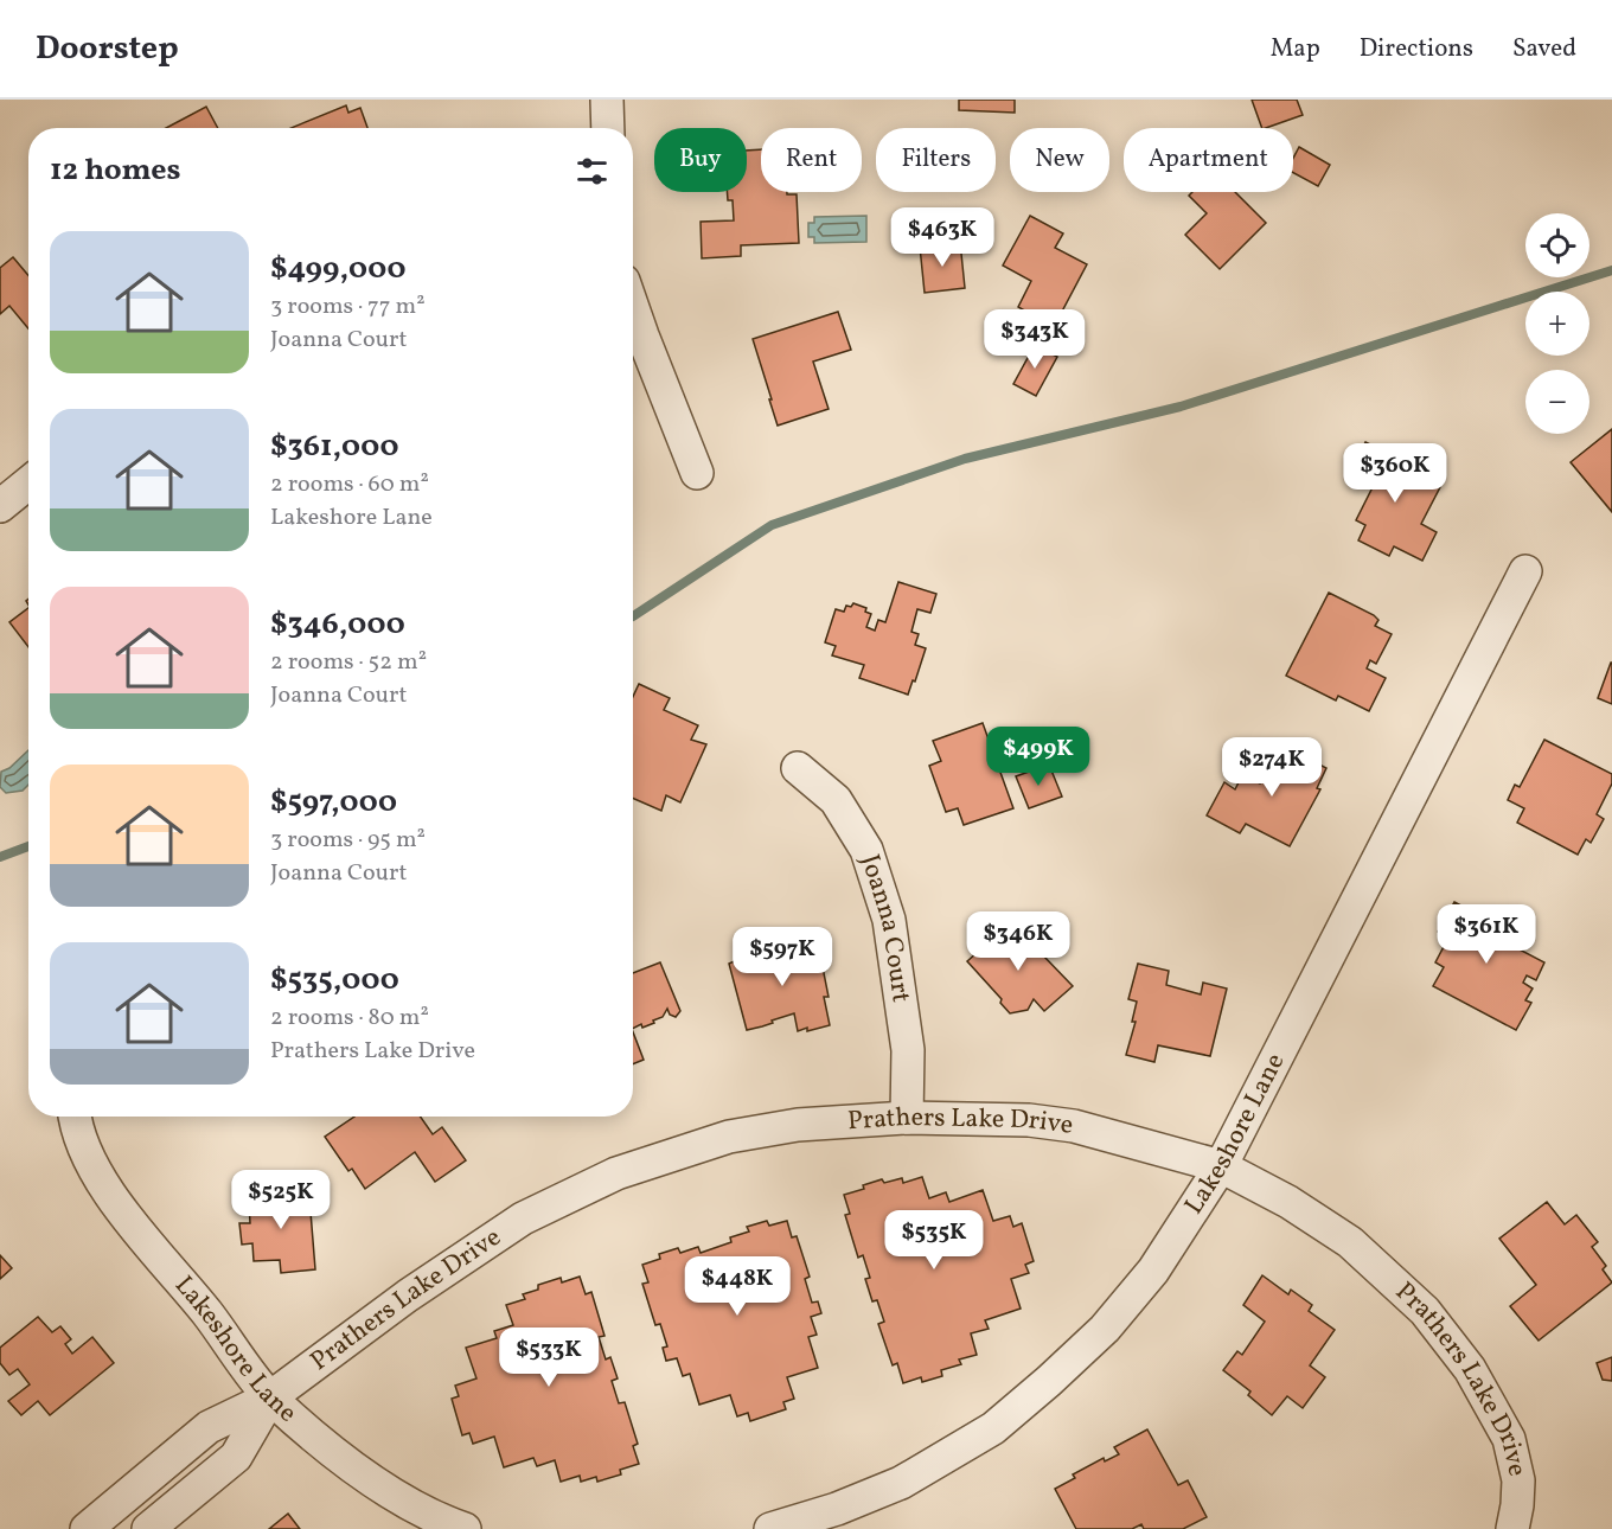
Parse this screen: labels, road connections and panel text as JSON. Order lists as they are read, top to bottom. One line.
{"streets":{"street":["Joanna Court","Prathers Lake Drive","Lakeshore Lane"]},"crossings":[["Joanna Court","Prathers Lake Drive"],["Prathers Lake Drive","Lakeshore Lane"]],"page":{"header":"Doorstep","nav":["Map","Directions","Saved"],"chip":["Buy","Rent","Filters","New","Apartment"],"heading":"12 homes","price":["$463K","$343K","$360K","$499K","$274K","$361K","$346K","$597K","$525K","$535K","$448K","$533K"],"map_buttons":["+","−"],"list":[{"name":"$499,000","note":"3 rooms · 77 m² · Joanna Court"},{"name":"$361,000","note":"2 rooms · 60 m² · Lakeshore Lane"},{"name":"$346,000","note":"2 rooms · 52 m² · Joanna Court"},{"name":"$597,000","note":"3 rooms · 95 m² · Joanna Court"},{"name":"$535,000","note":"2 rooms · 80 m² · Prathers Lake Drive"}]}}
